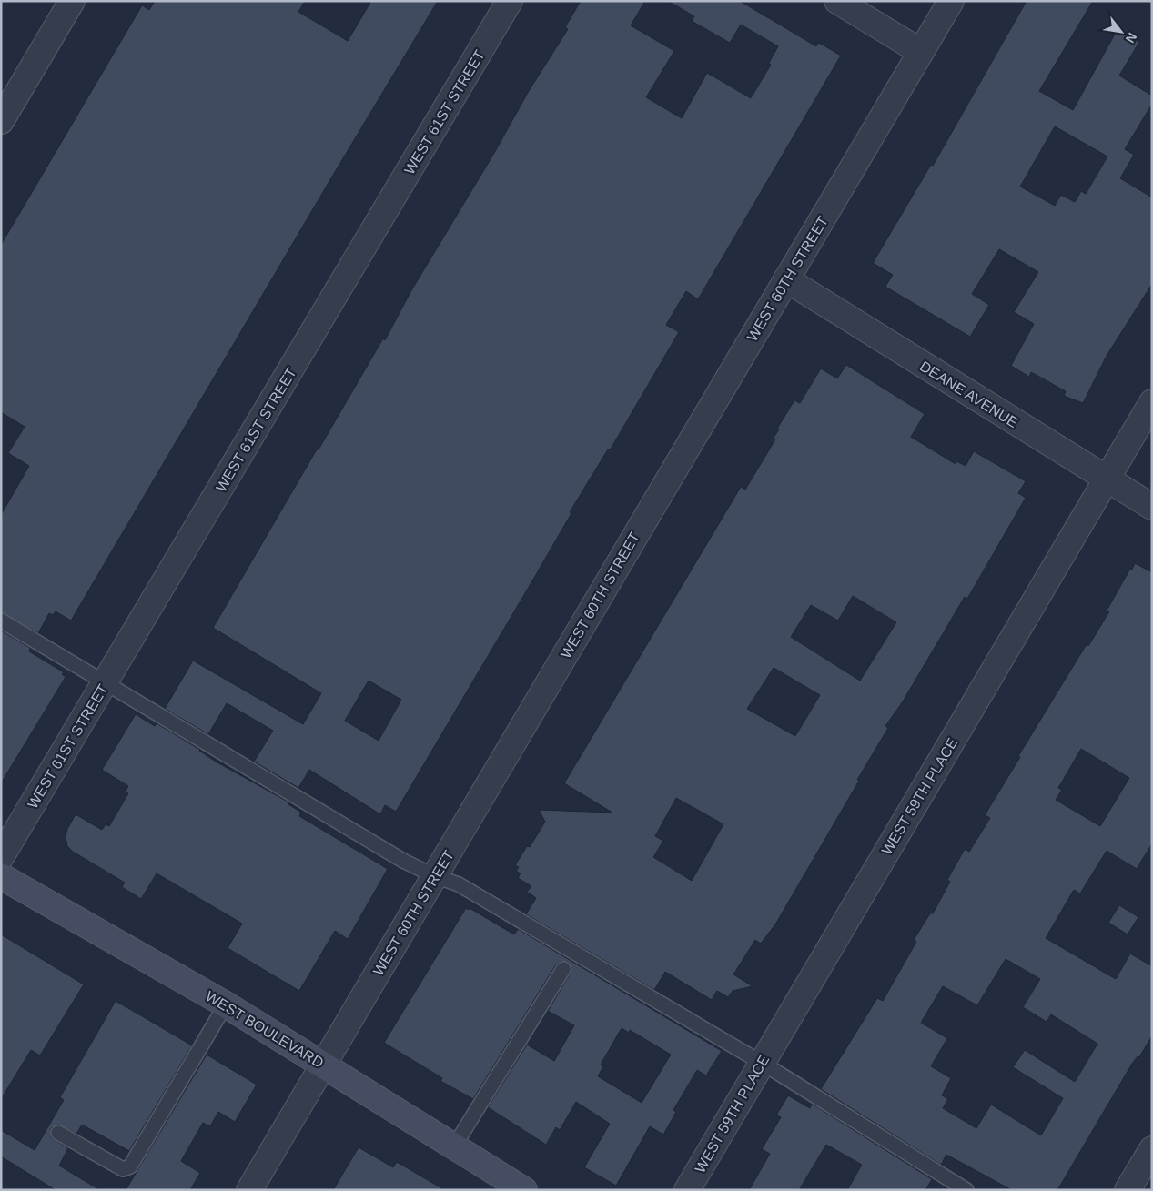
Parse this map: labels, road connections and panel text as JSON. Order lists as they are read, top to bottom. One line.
{"streets":{"main road":["WEST BOULEVARD"],"street":["WEST 61ST STREET","WEST 60TH STREET","DEANE AVENUE","WEST 59TH PLACE"]},"crossings":[["WEST 60TH STREET","DEANE AVENUE"],["WEST 60TH STREET","WEST BOULEVARD"],["DEANE AVENUE","WEST 59TH PLACE"]],"north":"bottom right"}
